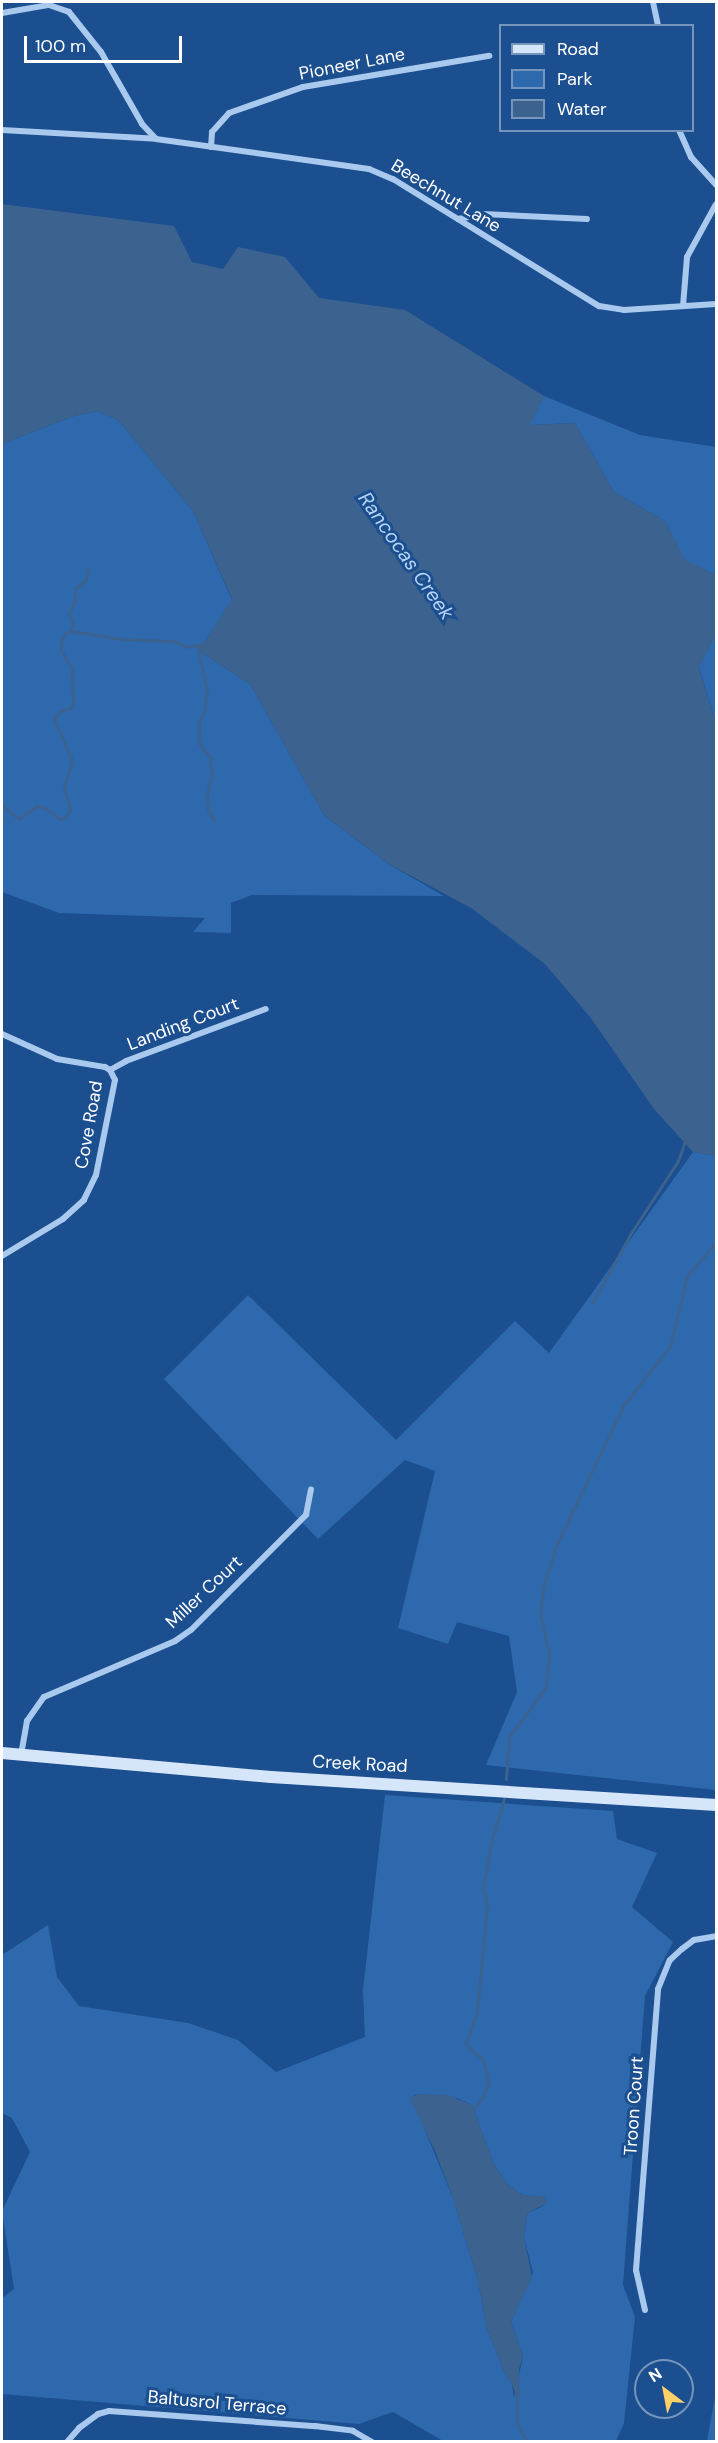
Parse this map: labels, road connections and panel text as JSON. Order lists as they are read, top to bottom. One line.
{"streets":{"main road":["Creek Road"],"street":["Pioneer Lane","Beechnut Lane","Landing Court","Cove Road","Miller Court","Troon Court","Baltusrol Terrace"]},"crossings":[["Pioneer Lane","Beechnut Lane"],["Landing Court","Cove Road"],["Miller Court","Creek Road"]],"water":["Rancocas Creek"],"legend":["Road","Park","Water"],"scale_bar":"100 m","north":"top left"}
